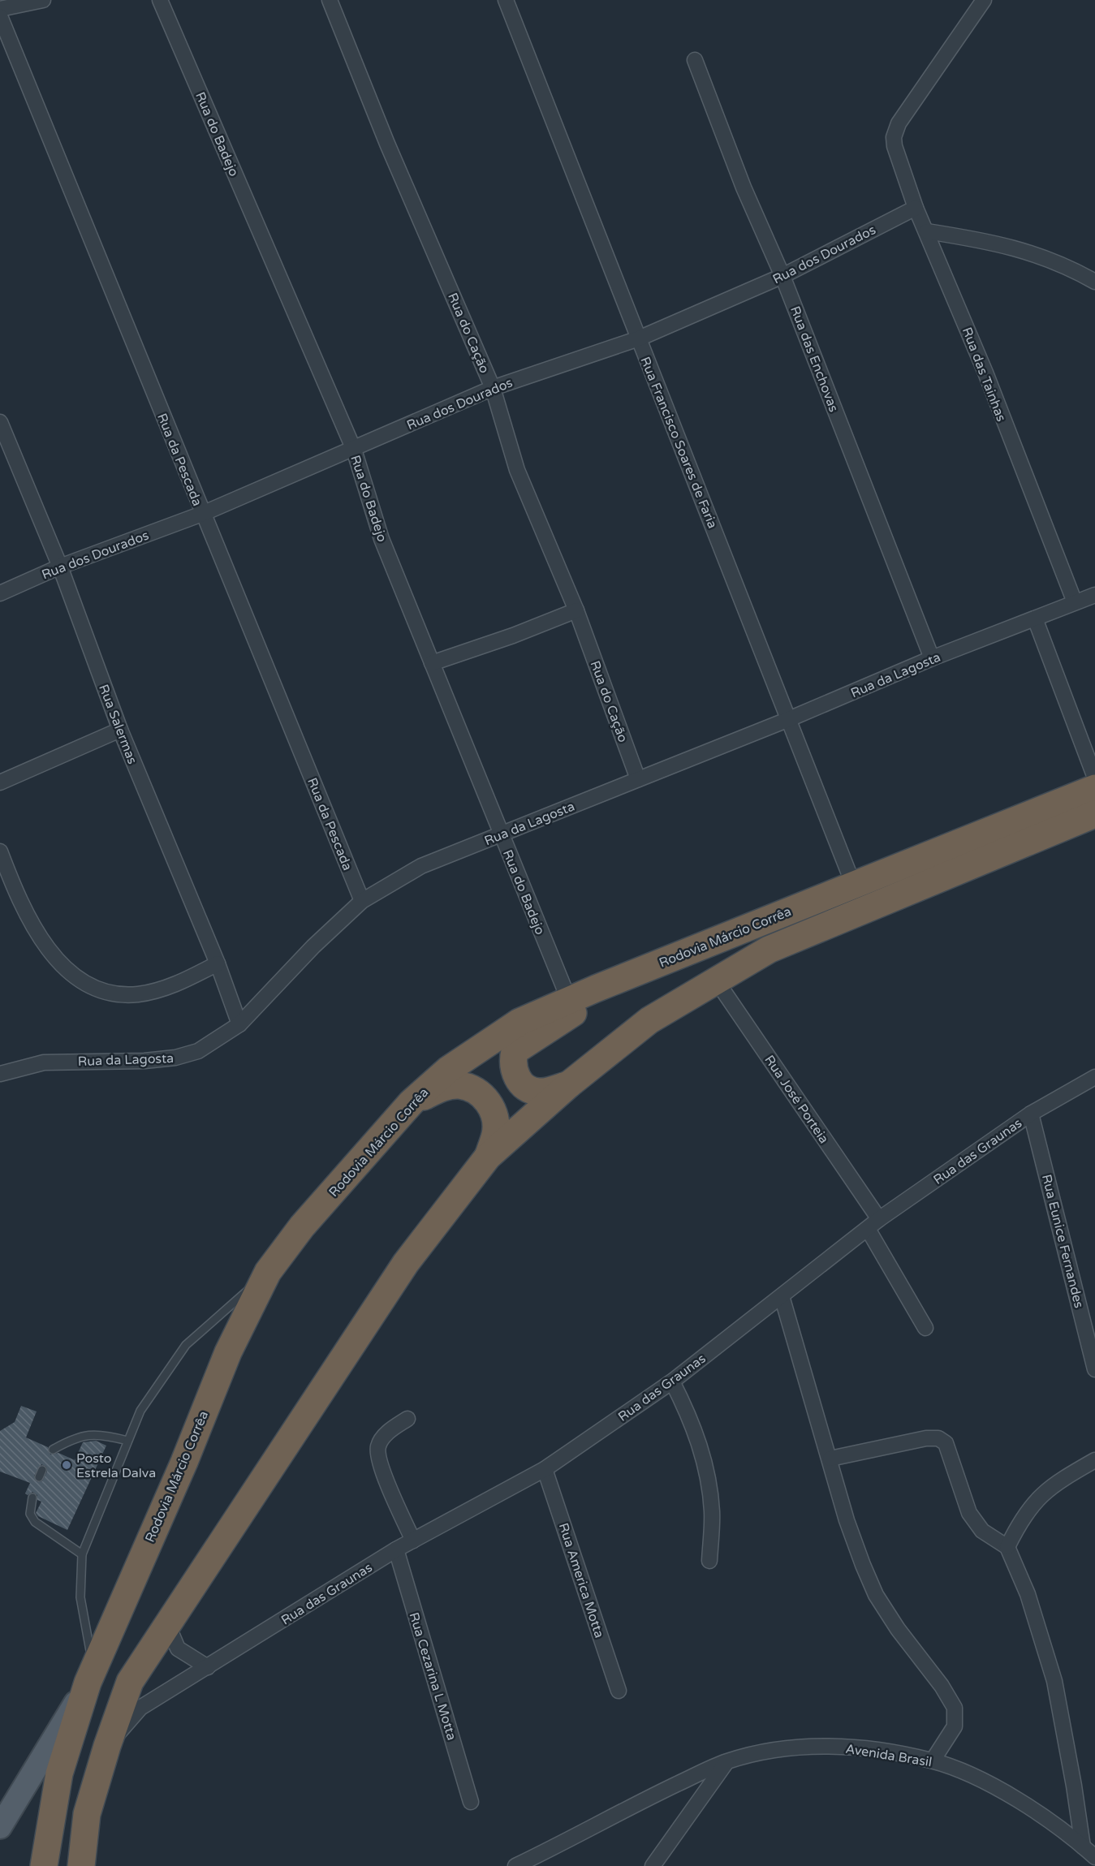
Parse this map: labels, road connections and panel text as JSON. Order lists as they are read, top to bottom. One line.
{"streets":{"highway":["Rodovia Márcio Corrêa"],"street":["Rua do Badejo","Rua dos Dourados","Rua do Cação","Rua das Enchovas","Rua das Tainhas","Rua Francisco Soares de Faria","Rua da Pescada","Rua da Lagosta","Rua Salermas","Rua José Porteia","Rua das Graunas","Rua Eunice Fernandes","Rua America Motta","Rua Cezarina L Motta","Avenida Brasil"]},"crossings":[["Rua do Badejo","Rua dos Dourados"],["Rua do Badejo","Rua da Lagosta"],["Rua do Badejo","Rodovia Márcio Corrêa"],["Rua dos Dourados","Rua do Cação"],["Rua dos Dourados","Rua das Enchovas"],["Rua dos Dourados","Rua das Tainhas"],["Rua dos Dourados","Rua Francisco Soares de Faria"],["Rua dos Dourados","Rua da Pescada"],["Rua dos Dourados","Rua Salermas"],["Rua do Cação","Rua da Lagosta"],["Rua das Enchovas","Rua da Lagosta"],["Rua das Tainhas","Rua da Lagosta"],["Rua Francisco Soares de Faria","Rua da Lagosta"],["Rua Francisco Soares de Faria","Rodovia Márcio Corrêa"],["Rua da Pescada","Rua da Lagosta"],["Rua da Lagosta","Rua Salermas"],["Rodovia Márcio Corrêa","Rua José Porteia"],["Rodovia Márcio Corrêa","Rua das Graunas"],["Rua José Porteia","Rua das Graunas"],["Rua das Graunas","Rua Eunice Fernandes"],["Rua das Graunas","Rua America Motta"],["Rua das Graunas","Rua Cezarina L Motta"]],"places":["Posto Estrela Dalva"]}
